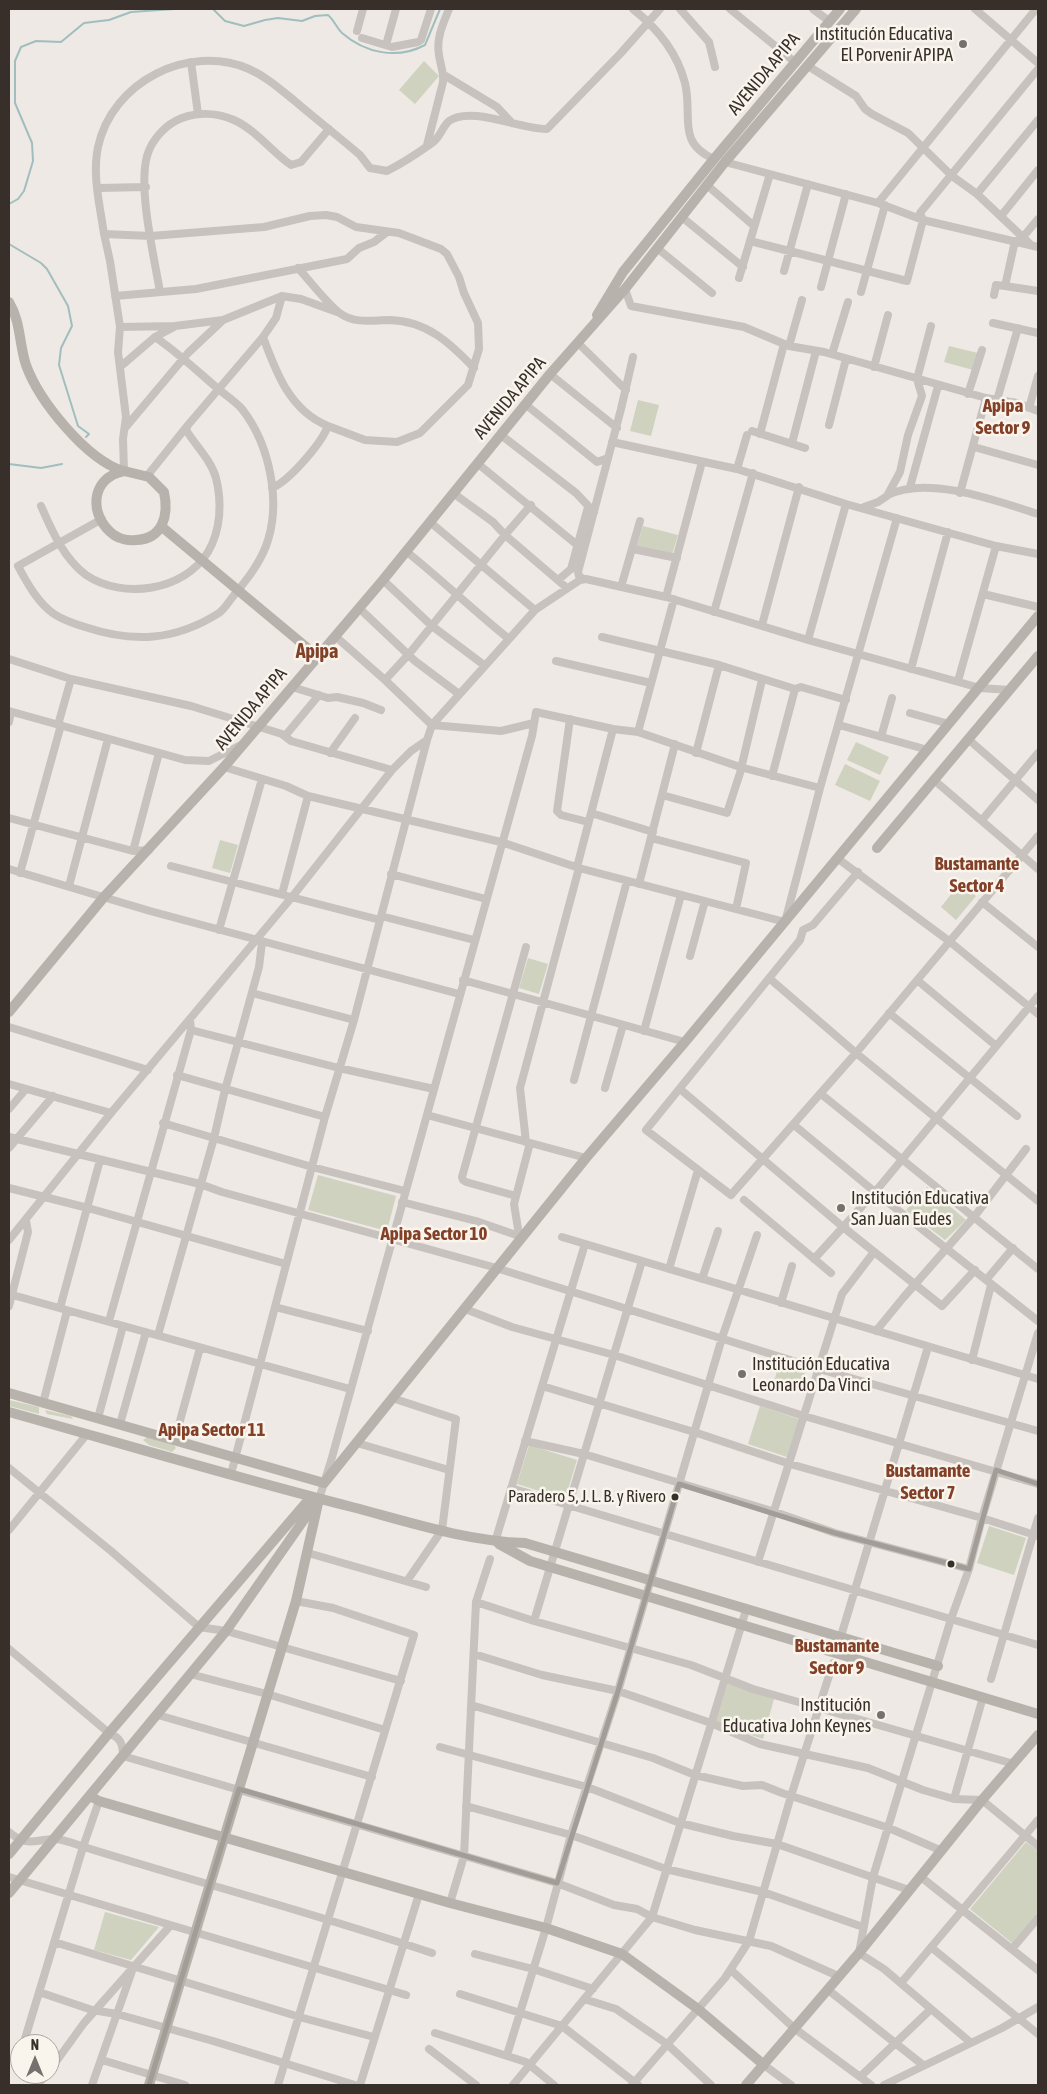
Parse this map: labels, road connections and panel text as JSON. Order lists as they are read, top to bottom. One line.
{"streets":{"street":["AVENIDA APIPA"]},"districts":["Apipa Sector 9","Apipa","Bustamante Sector 4","Apipa Sector 10","Apipa Sector 11","Bustamante Sector 7","Bustamante Sector 9"],"places":["Institución Educativa El Porvenir APIPA","Institución Educativa San Juan Eudes","Institución Educativa Leonardo Da Vinci","Paradero 5, J. L. B. y Rivero","Institución Educativa John Keynes"],"north":"top"}
